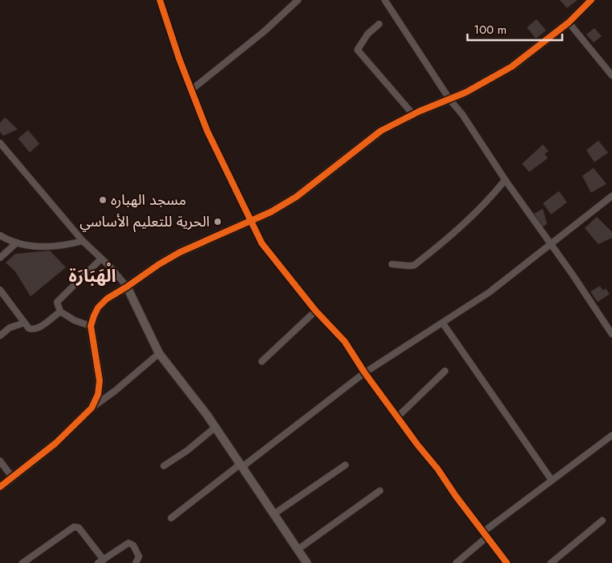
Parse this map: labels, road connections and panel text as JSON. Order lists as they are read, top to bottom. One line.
{"districts":["الْهَبَارَة"],"places":["مسجد الهباره","الحرية للتعليم الأساسي"],"scale_bar":"100 m"}
